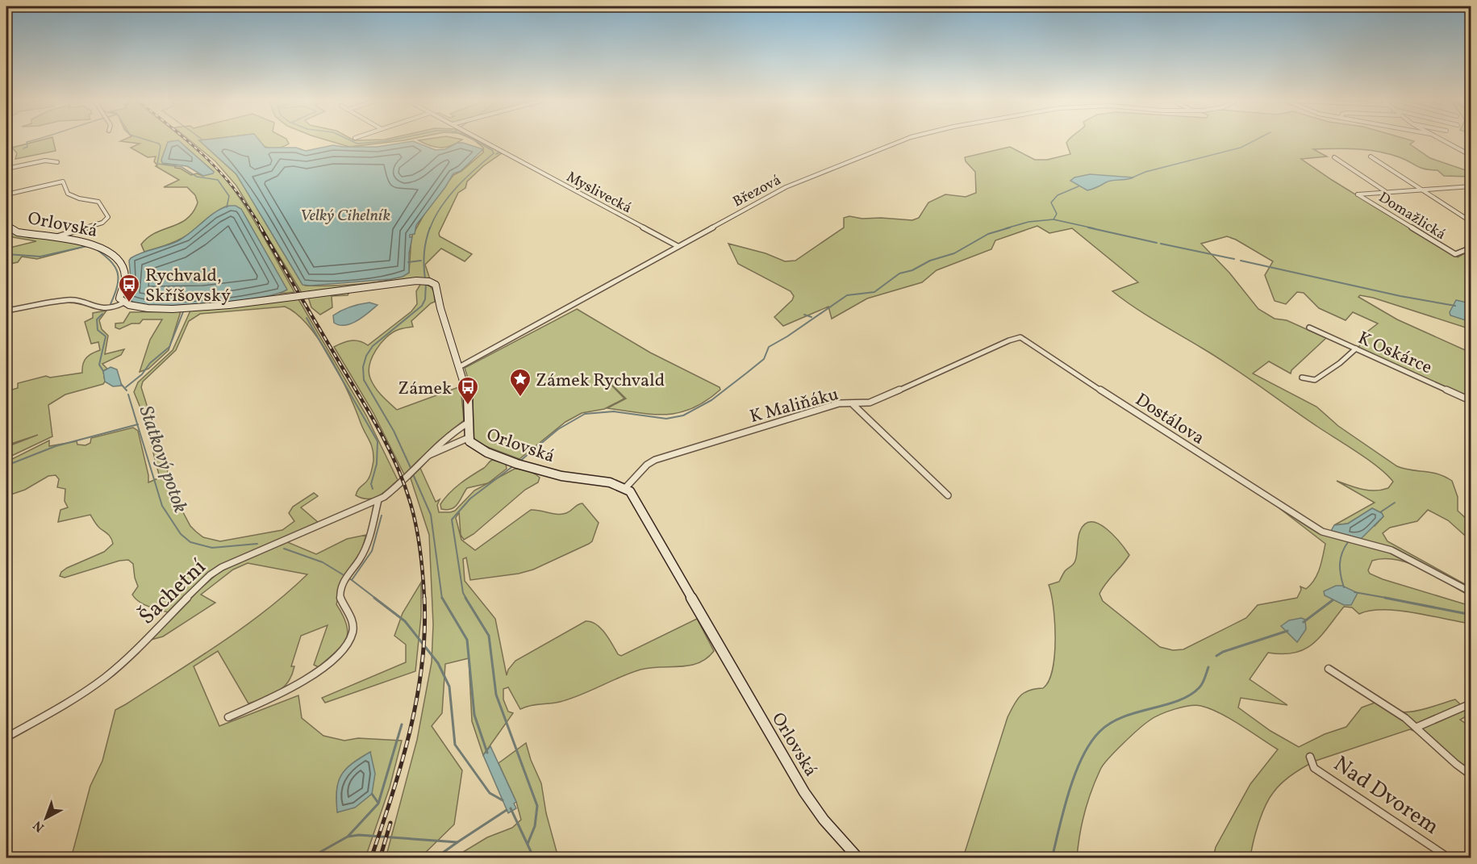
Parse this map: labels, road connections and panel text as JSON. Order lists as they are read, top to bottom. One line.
{"streets":{"main road":["Orlovská"],"street":["Březová","Myslivecká","Domažlická","K Oskárce","K Maliňáku","Dostálova","Šachetní","Nad Dvorem"]},"crossings":[["Březová","Myslivecká"],["Březová","Orlovská"],["Orlovská","K Maliňáku"],["K Maliňáku","Dostálova"]],"water":["Velký Cihelník","Statkový potok"],"places":{"bus stop":["Rychvald, Skříšovský","Zámek"],"place":["Zámek Rychvald"]},"north":"bottom left"}
